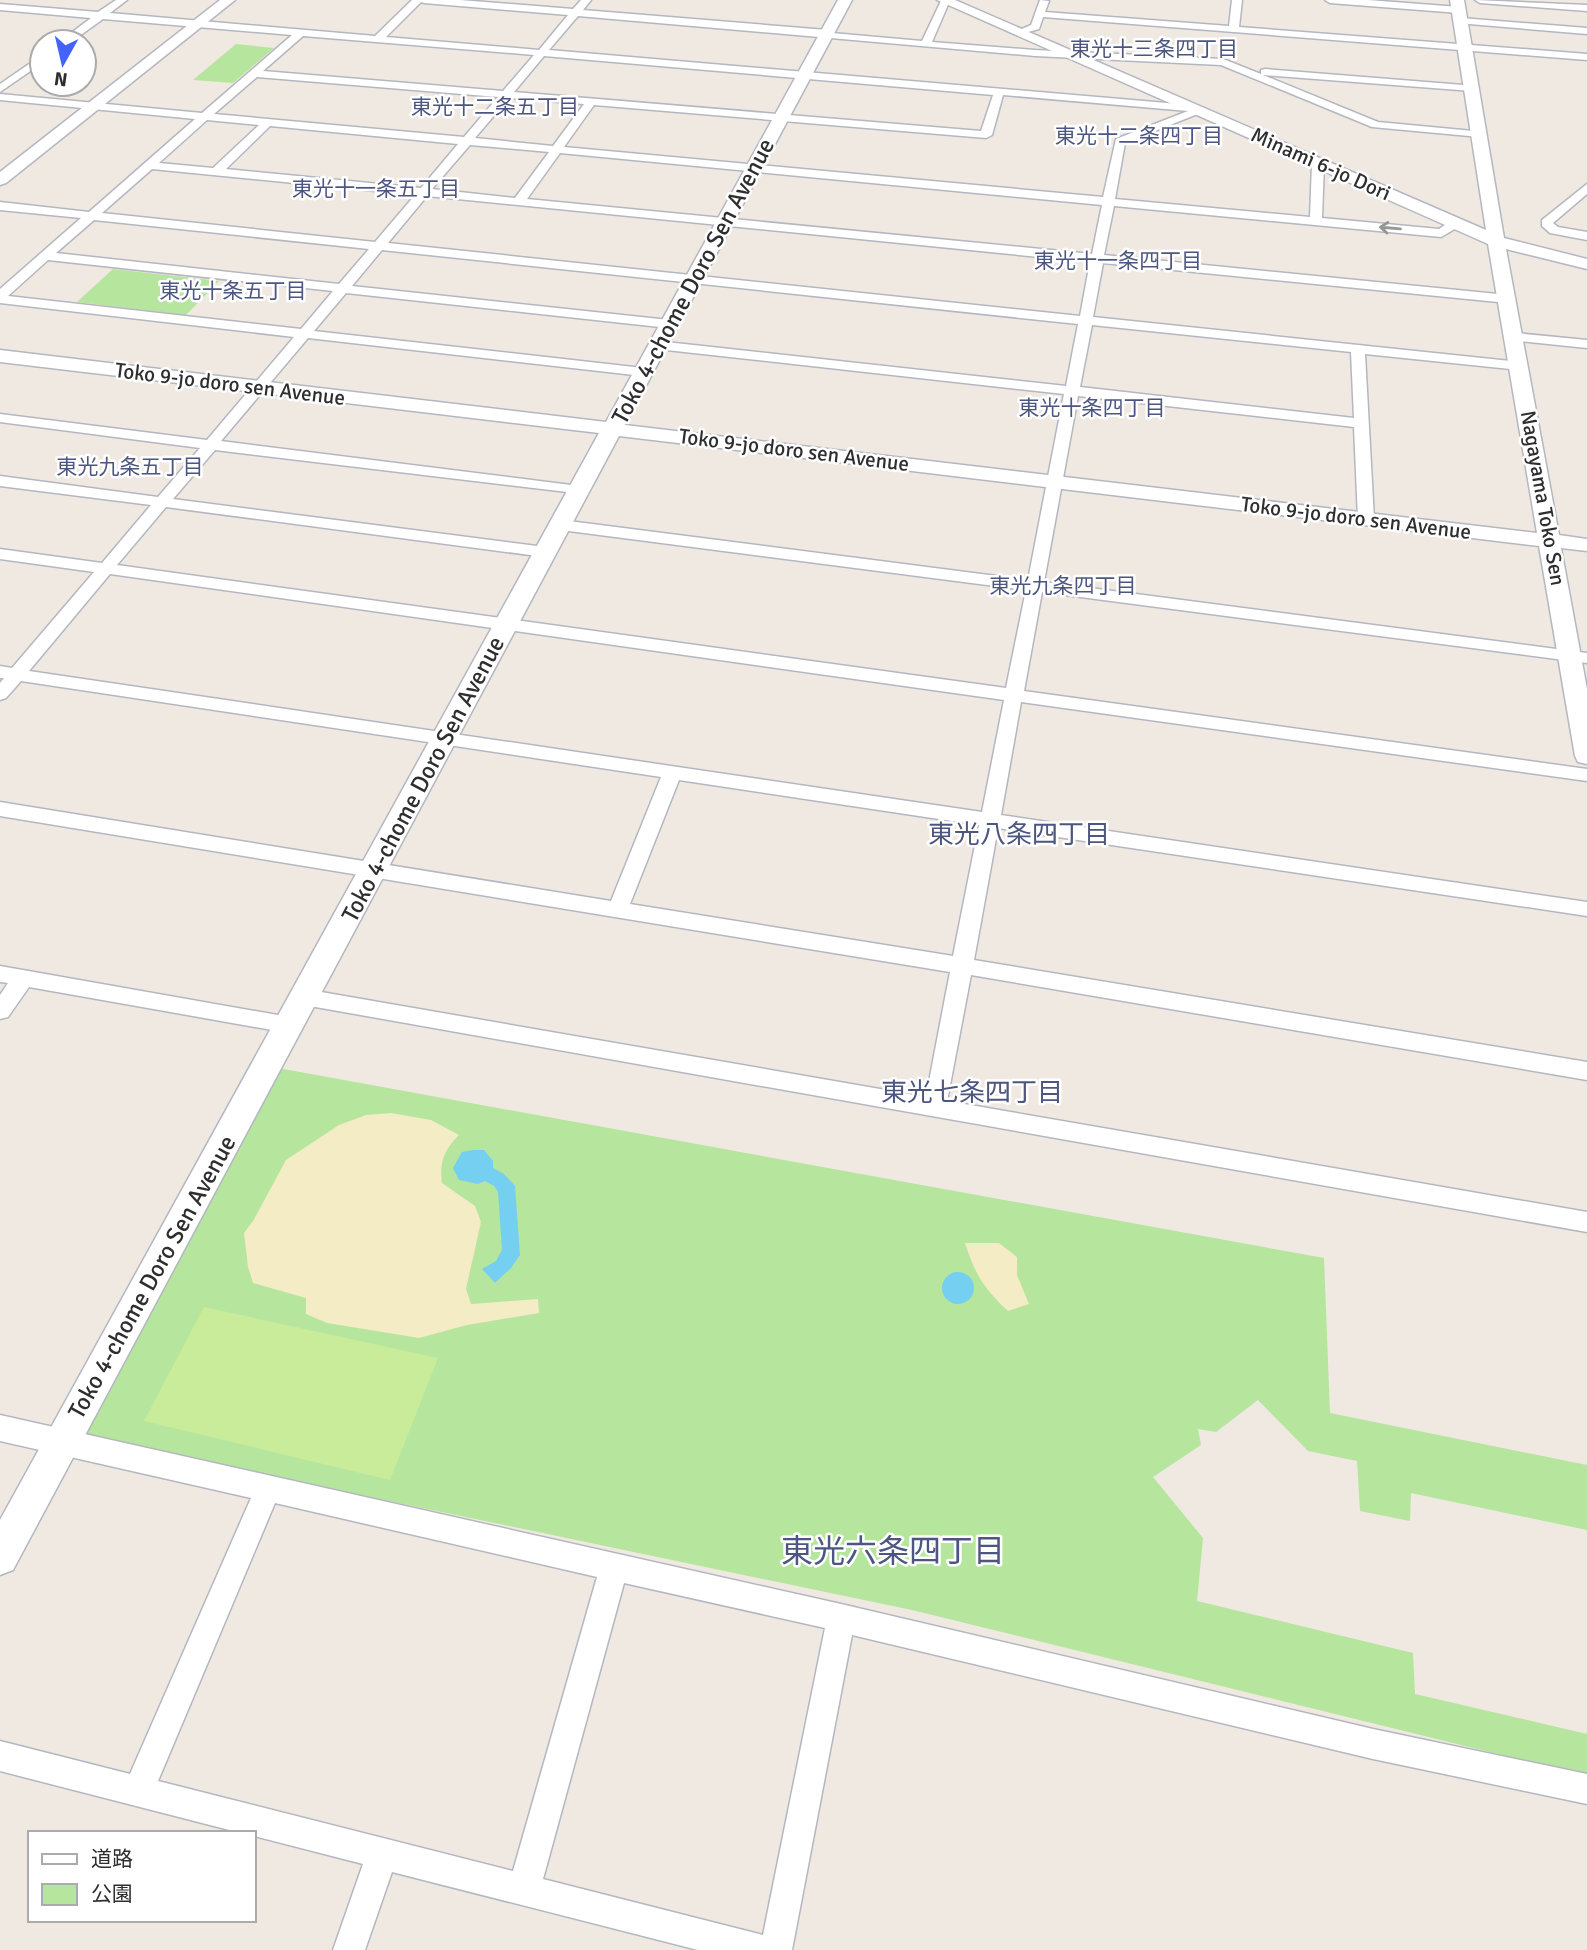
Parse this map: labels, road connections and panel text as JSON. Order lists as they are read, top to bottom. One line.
{"streets":{"street":["Minami 6-jo Dori","Toko 4-chome Doro Sen Avenue","Toko 9-jo doro sen Avenue","Nagayama Toko Sen"]},"crossings":[["Minami 6-jo Dori","Nagayama Toko Sen"],["Toko 4-chome Doro Sen Avenue","Toko 9-jo doro sen Avenue"],["Toko 9-jo doro sen Avenue","Nagayama Toko Sen"]],"districts":["東光十三条四丁目","東光十二条五丁目","東光十二条四丁目","東光十一条五丁目","東光十一条四丁目","東光十条五丁目","東光十条四丁目","東光九条五丁目","東光九条四丁目","東光八条四丁目","東光七条四丁目","東光六条四丁目"],"legend":["道路","公園"],"north":"bottom"}
